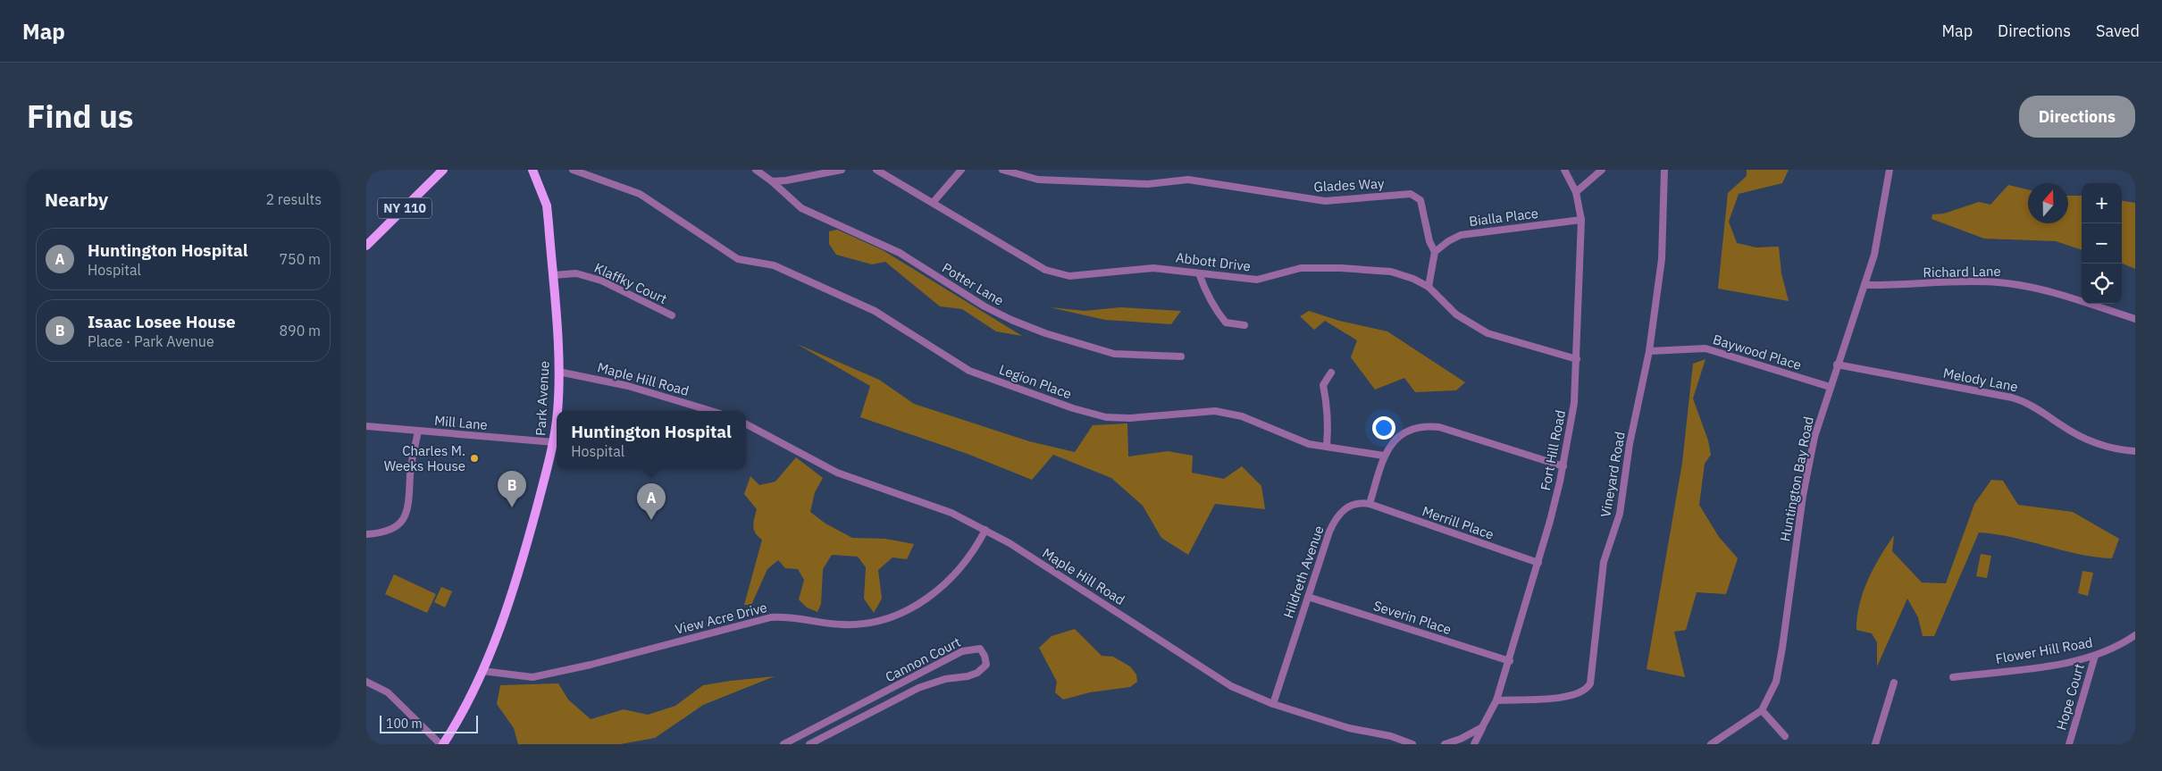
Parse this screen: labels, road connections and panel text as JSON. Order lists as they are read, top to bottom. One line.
{"streets":{"main road":["NY 110","Park Avenue"],"street":["Glades Way","Bialla Place","Abbott Drive","Richard Lane","Klaffky Court","Potter Lane","Baywood Place","Maple Hill Road","Melody Lane","Legion Place","Mill Lane","Fort Hill Road","Vineyard Road","Huntington Bay Road","Merrill Place","Hildreth Avenue","Severin Place","View Acre Drive","Flower Hill Road","Cannon Court","Hope Court"]},"crossings":[["Glades Way","Bialla Place"],["Bialla Place","Fort Hill Road"],["Abbott Drive","Fort Hill Road"],["Richard Lane","Huntington Bay Road"],["Klaffky Court","Park Avenue"],["Baywood Place","Vineyard Road"],["Baywood Place","Huntington Bay Road"],["Maple Hill Road","Park Avenue"],["Maple Hill Road","Hildreth Avenue"],["Maple Hill Road","View Acre Drive"],["Melody Lane","Huntington Bay Road"],["Park Avenue","Mill Lane"],["Park Avenue","View Acre Drive"],["Fort Hill Road","Vineyard Road"],["Fort Hill Road","Merrill Place"],["Fort Hill Road","Severin Place"],["Merrill Place","Hildreth Avenue"],["Hildreth Avenue","Severin Place"],["Flower Hill Road","Hope Court"]],"places":["Charles M. Weeks House"],"scale_bar":"100 m","north":"top","page":{"header":"Map","nav":["Map","Directions","Saved"],"title":"Find us","buttons":"Directions","heading":["Nearby","2 results"],"map_buttons":["+","−"],"list":[{"mark":"A","name":"Huntington Hospital","note":"Hospital","value":"750 m"},{"mark":"B","name":"Isaac Losee House","note":"Place · Park Avenue","value":"890 m"}],"popup":["Huntington Hospital","Hospital"],"pins":["B","A"],"scale":"100 m"}}
